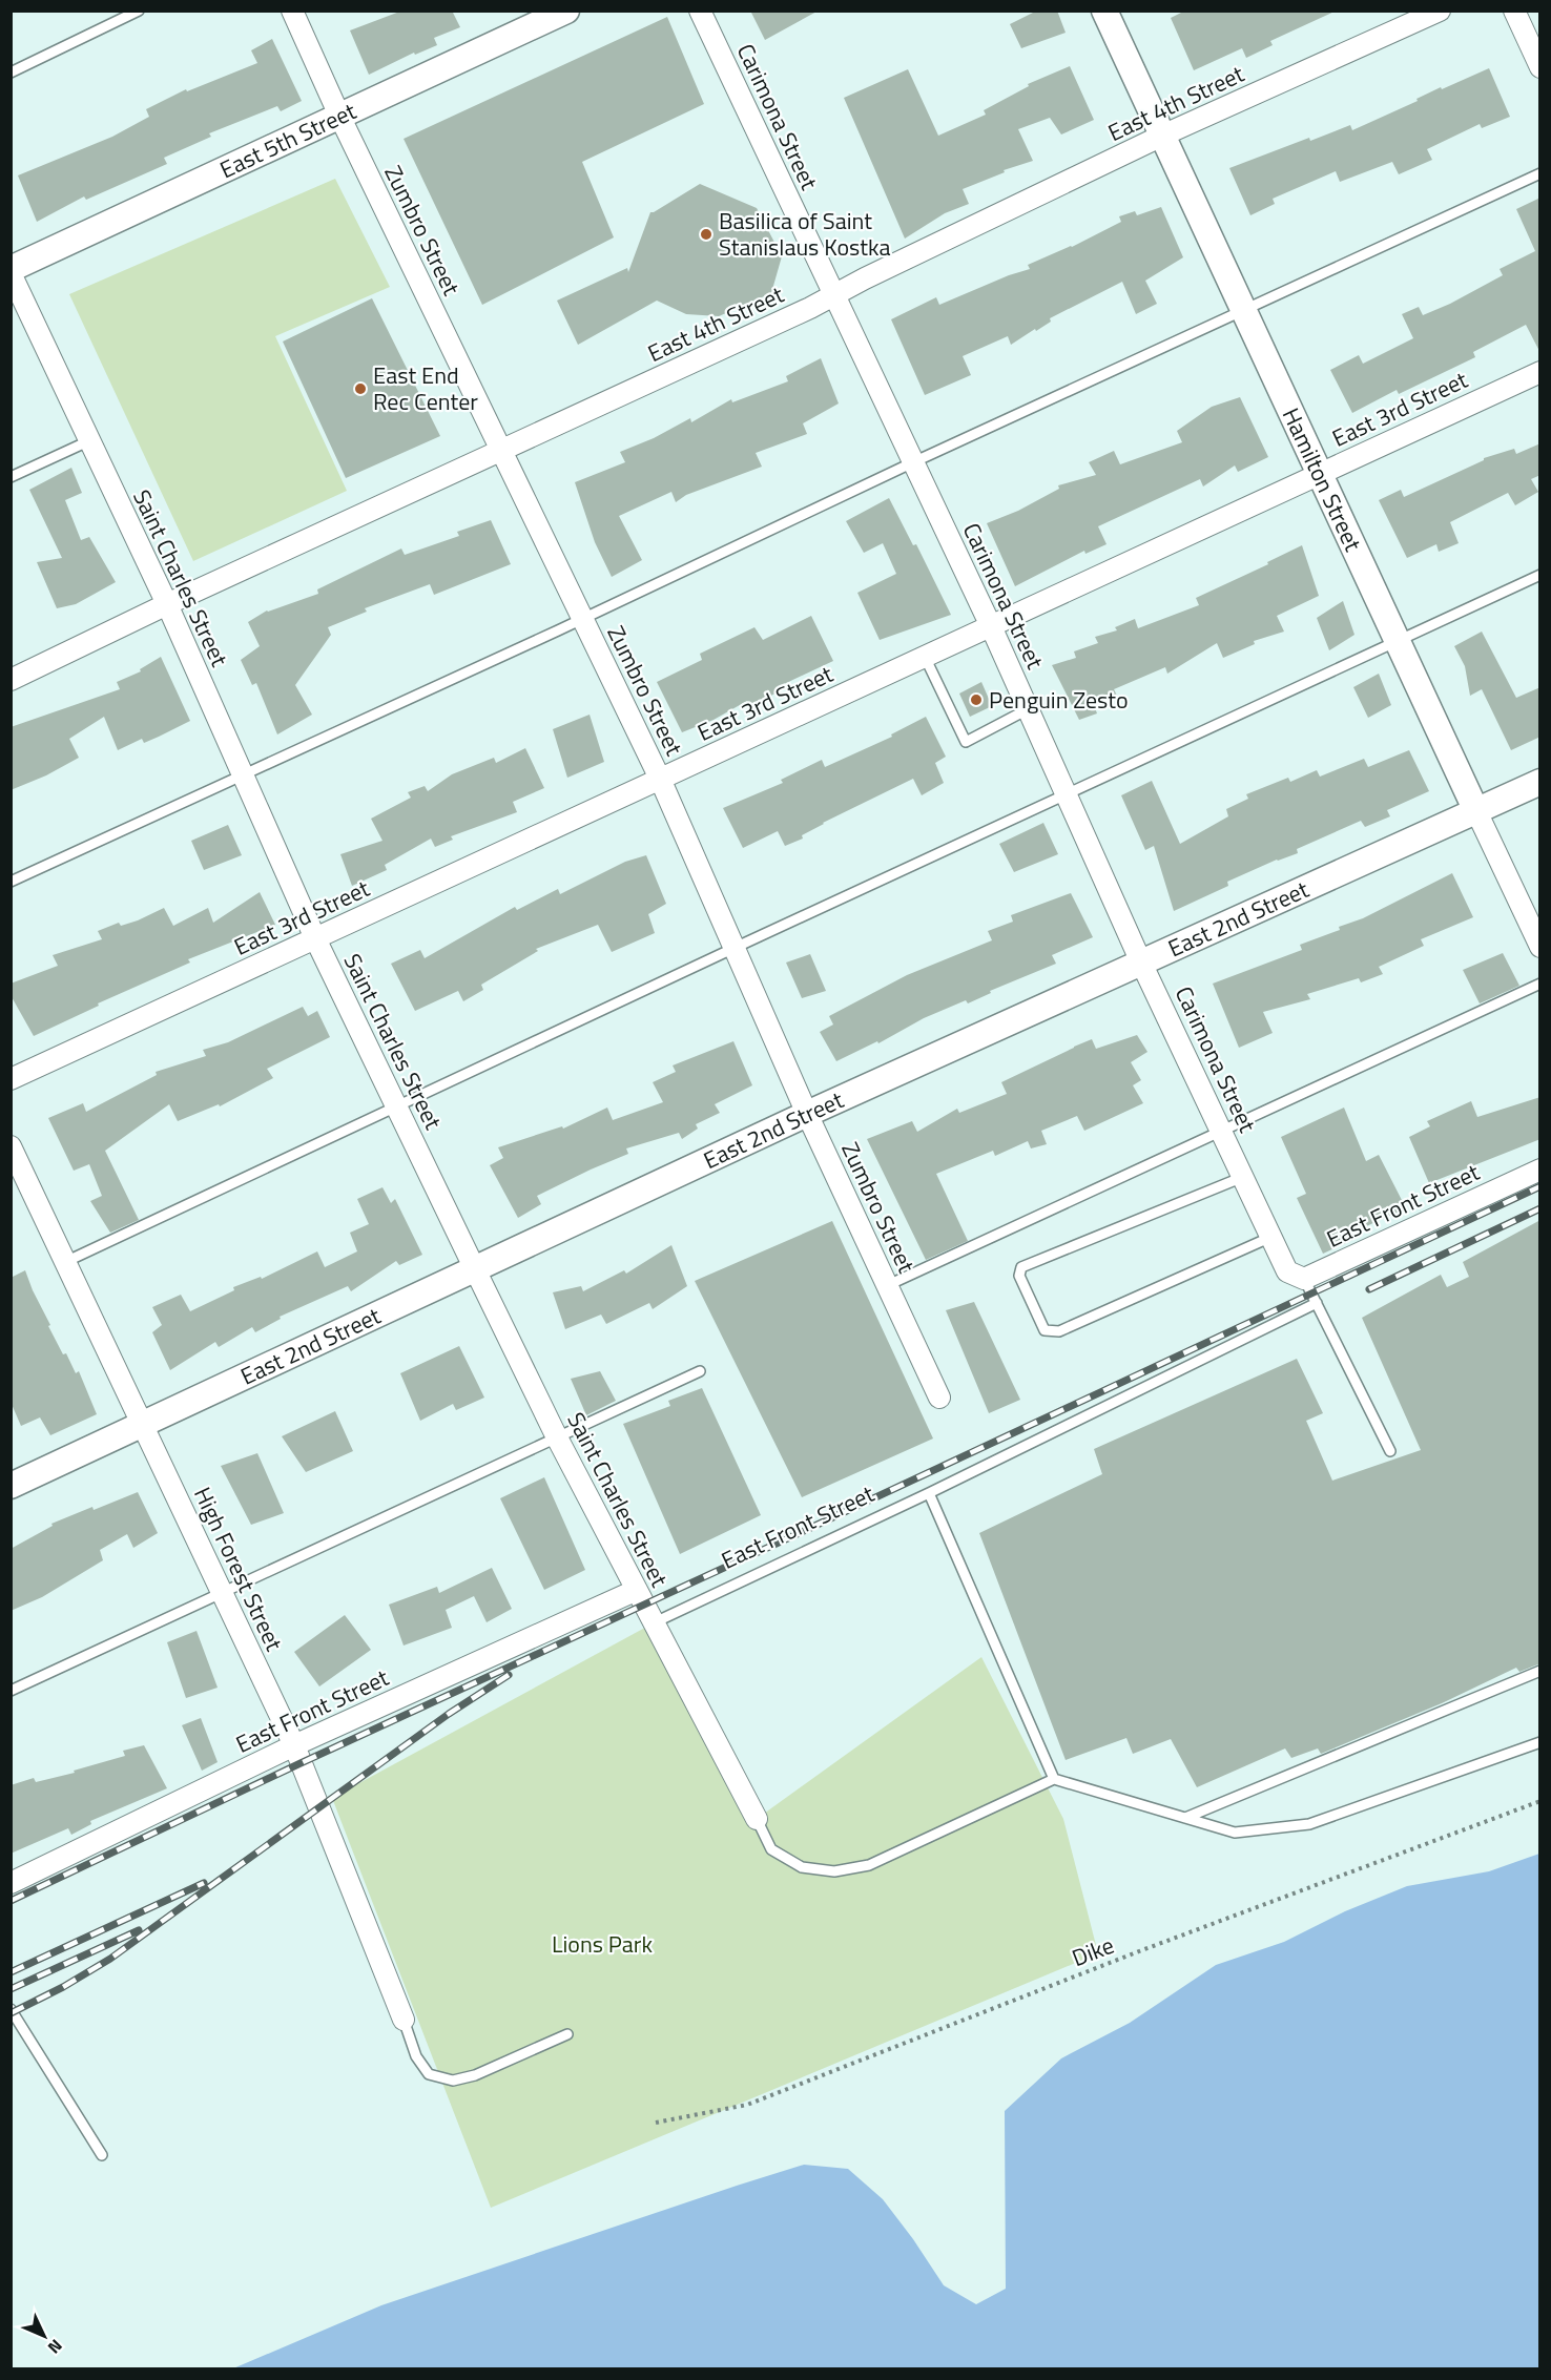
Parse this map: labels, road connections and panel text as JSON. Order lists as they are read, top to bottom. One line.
{"streets":{"street":["East 4th Street","Carimona Street","East 5th Street","Zumbro Street","East 3rd Street","Hamilton Street","Saint Charles Street","East 2nd Street","East Front Street","High Forest Street"],"path":["Dike"]},"crossings":[["East 4th Street","Carimona Street"],["East 4th Street","Zumbro Street"],["East 4th Street","Hamilton Street"],["East 4th Street","Saint Charles Street"],["Carimona Street","East 3rd Street"],["Carimona Street","East 2nd Street"],["Carimona Street","East Front Street"],["East 5th Street","Zumbro Street"],["East 5th Street","Saint Charles Street"],["Zumbro Street","East 3rd Street"],["Zumbro Street","East 2nd Street"],["East 3rd Street","Hamilton Street"],["East 3rd Street","Saint Charles Street"],["Hamilton Street","East 2nd Street"],["Saint Charles Street","East 2nd Street"],["Saint Charles Street","East Front Street"],["East 2nd Street","High Forest Street"],["East Front Street","High Forest Street"]],"parks":["Lions Park"],"places":["Basilica of Saint Stanislaus Kostka","East End Rec Center","Penguin Zesto"],"north":"bottom right"}
